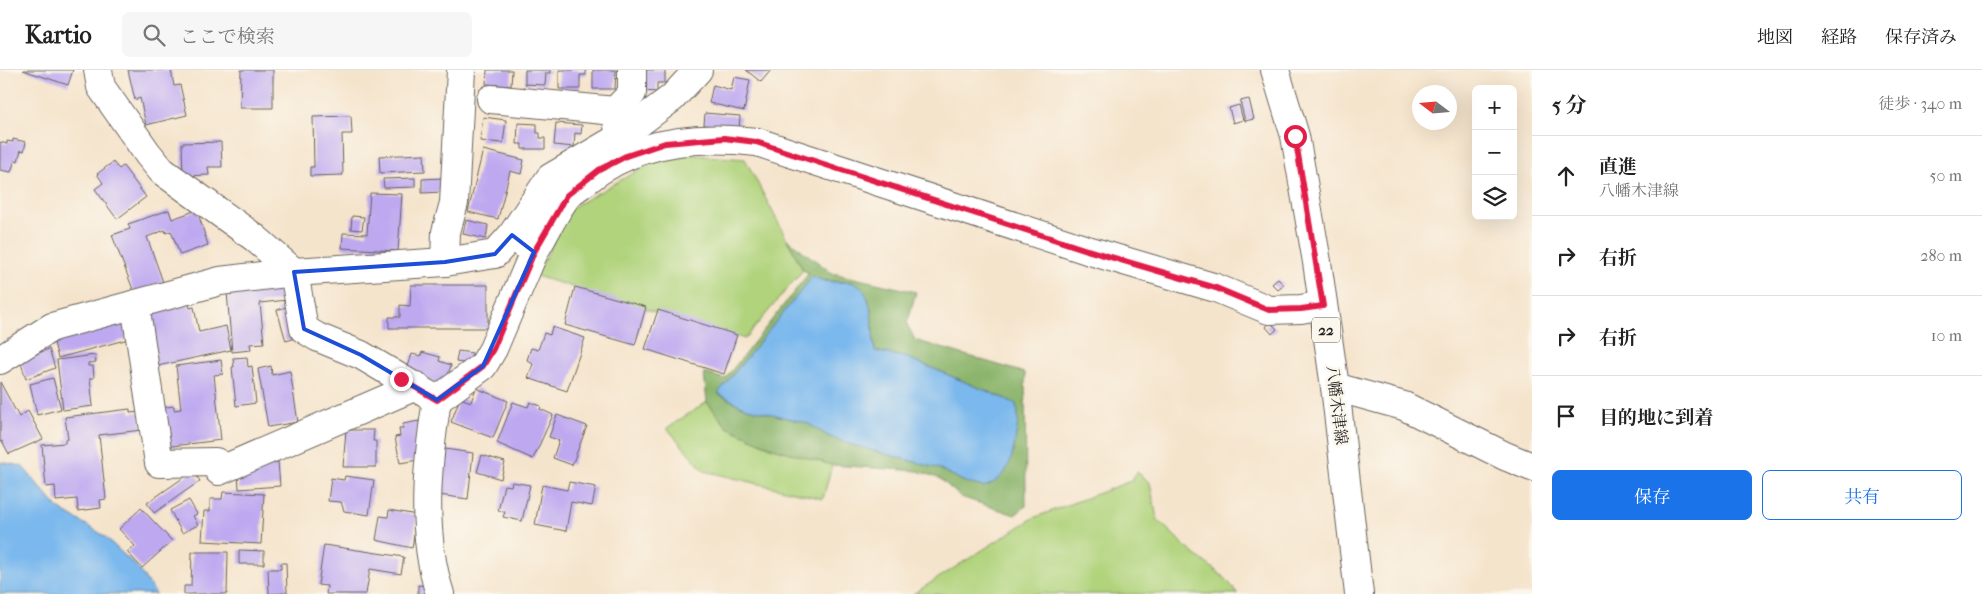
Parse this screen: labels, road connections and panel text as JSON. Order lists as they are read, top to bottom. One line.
{"streets":{"street":["22","八幡木津線"]},"north":"left","page":{"header":"Kartio","search":"ここで検索","nav":["地図","経路","保存済み"],"heading":["5 分","徒歩 · 340 m"],"map_buttons":["+","−"],"list":[["直進","八幡木津線","50 m"],["右折","280 m"],["右折","10 m"],"目的地に到着"],"buttons":["保存","共有"]}}
